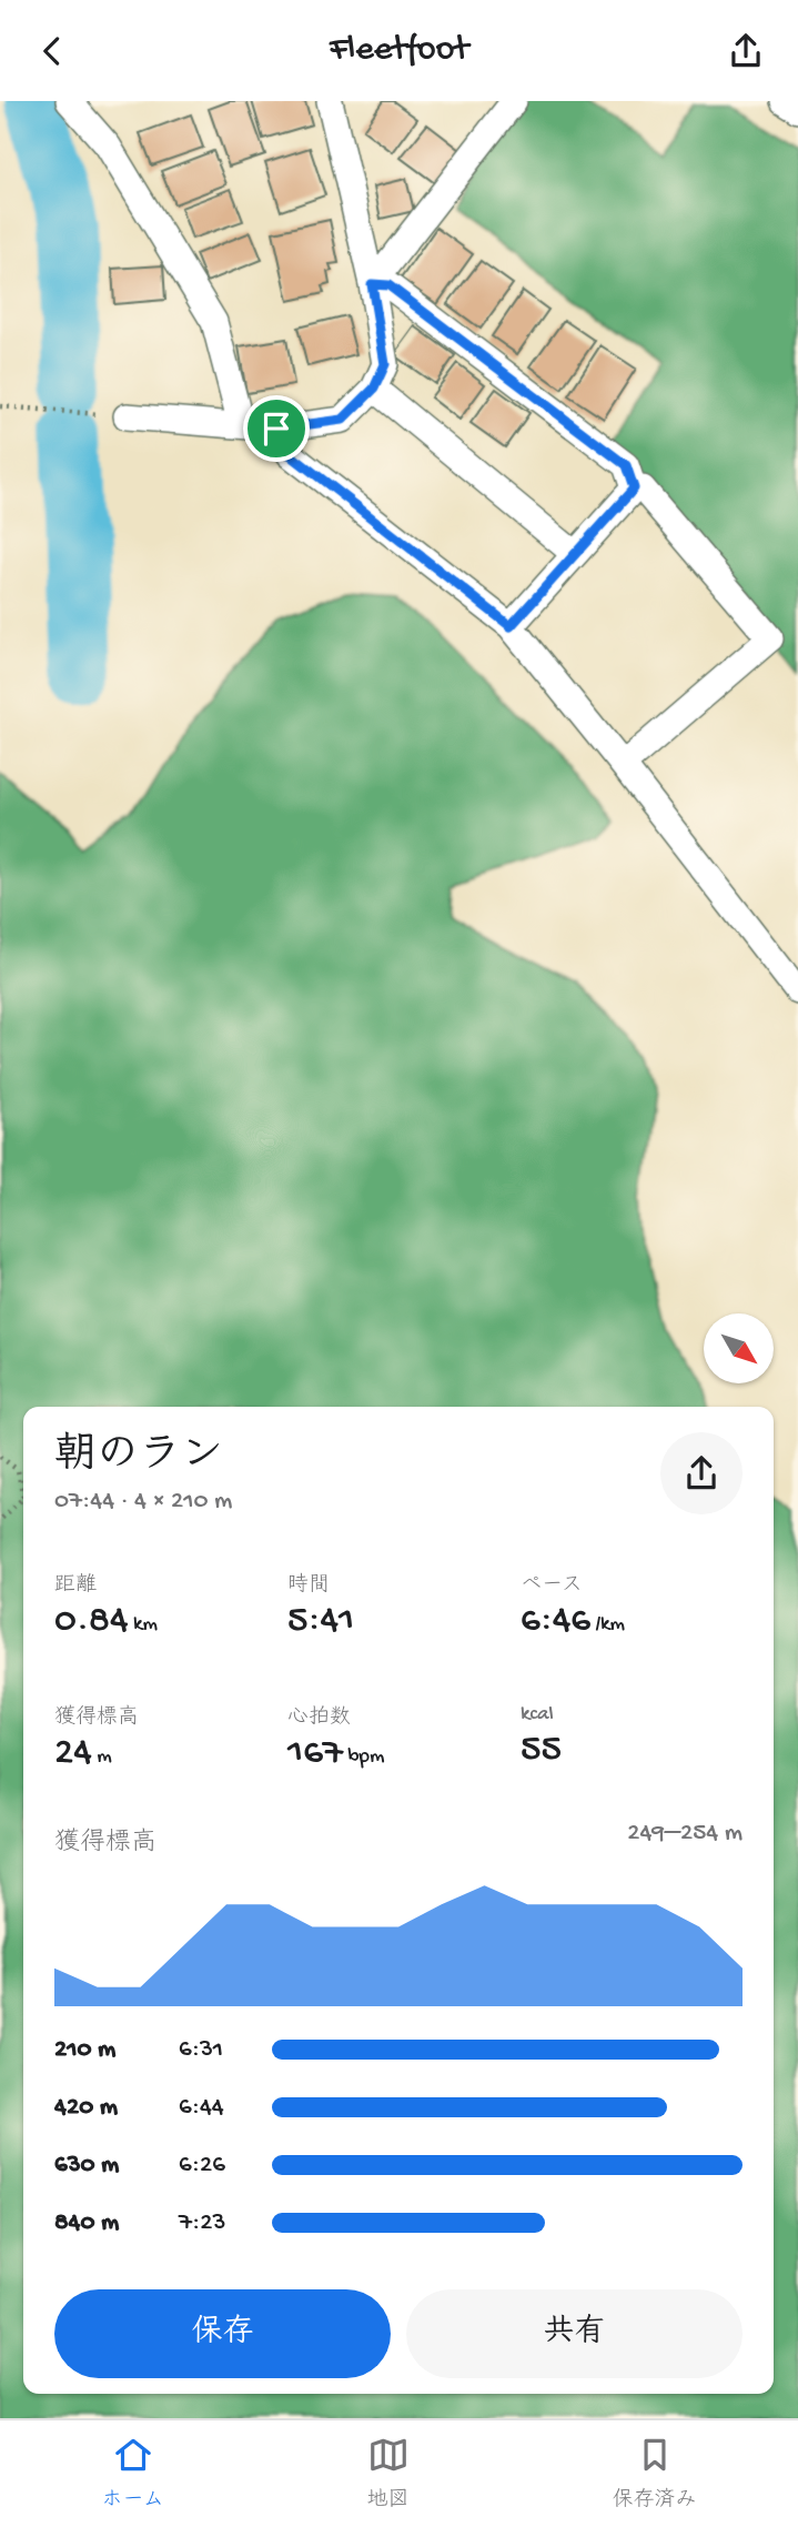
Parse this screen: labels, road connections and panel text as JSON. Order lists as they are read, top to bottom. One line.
{"north":"bottom right","page":{"header":"Fleetfoot","heading":["朝のラン","07:44 · 4 × 210 m"],"stats":[["距離","0.84 km"],["時間","5:41"],["ペース","6:46 /km"],["獲得標高","24 m"],["心拍数","167 bpm"],["kcal","55"]],"chart":["獲得標高","249–254 m"],"list":[{"name":"210 m","note":"6:31"},{"name":"420 m","note":"6:44"},{"name":"630 m","note":"6:26"},{"name":"840 m","note":"7:23"}],"buttons":["保存","共有"],"tabs":["ホーム","地図","保存済み"]}}
